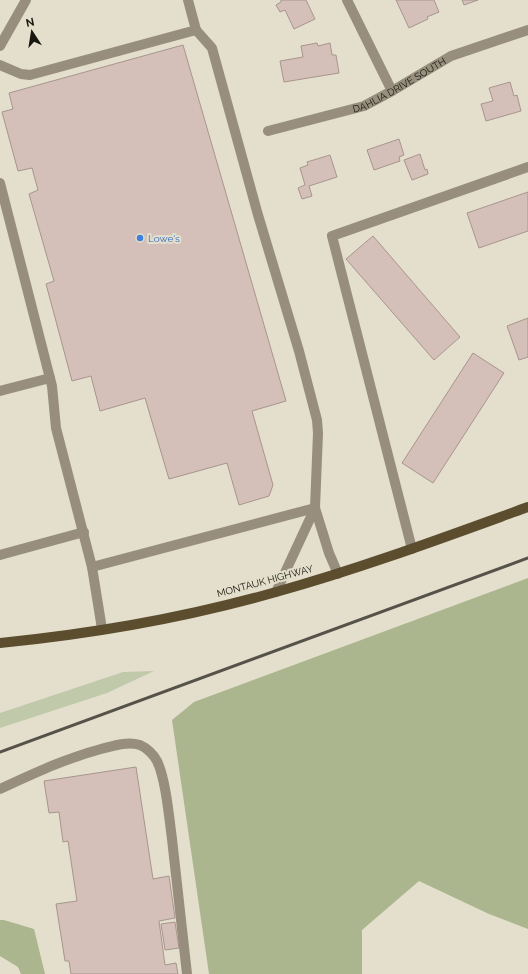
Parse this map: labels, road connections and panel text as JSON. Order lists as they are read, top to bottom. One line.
{"streets":{"main road":["MONTAUK HIGHWAY"],"street":["DAHLIA DRIVE SOUTH"]},"places":["Lowe's"],"north":"top"}
